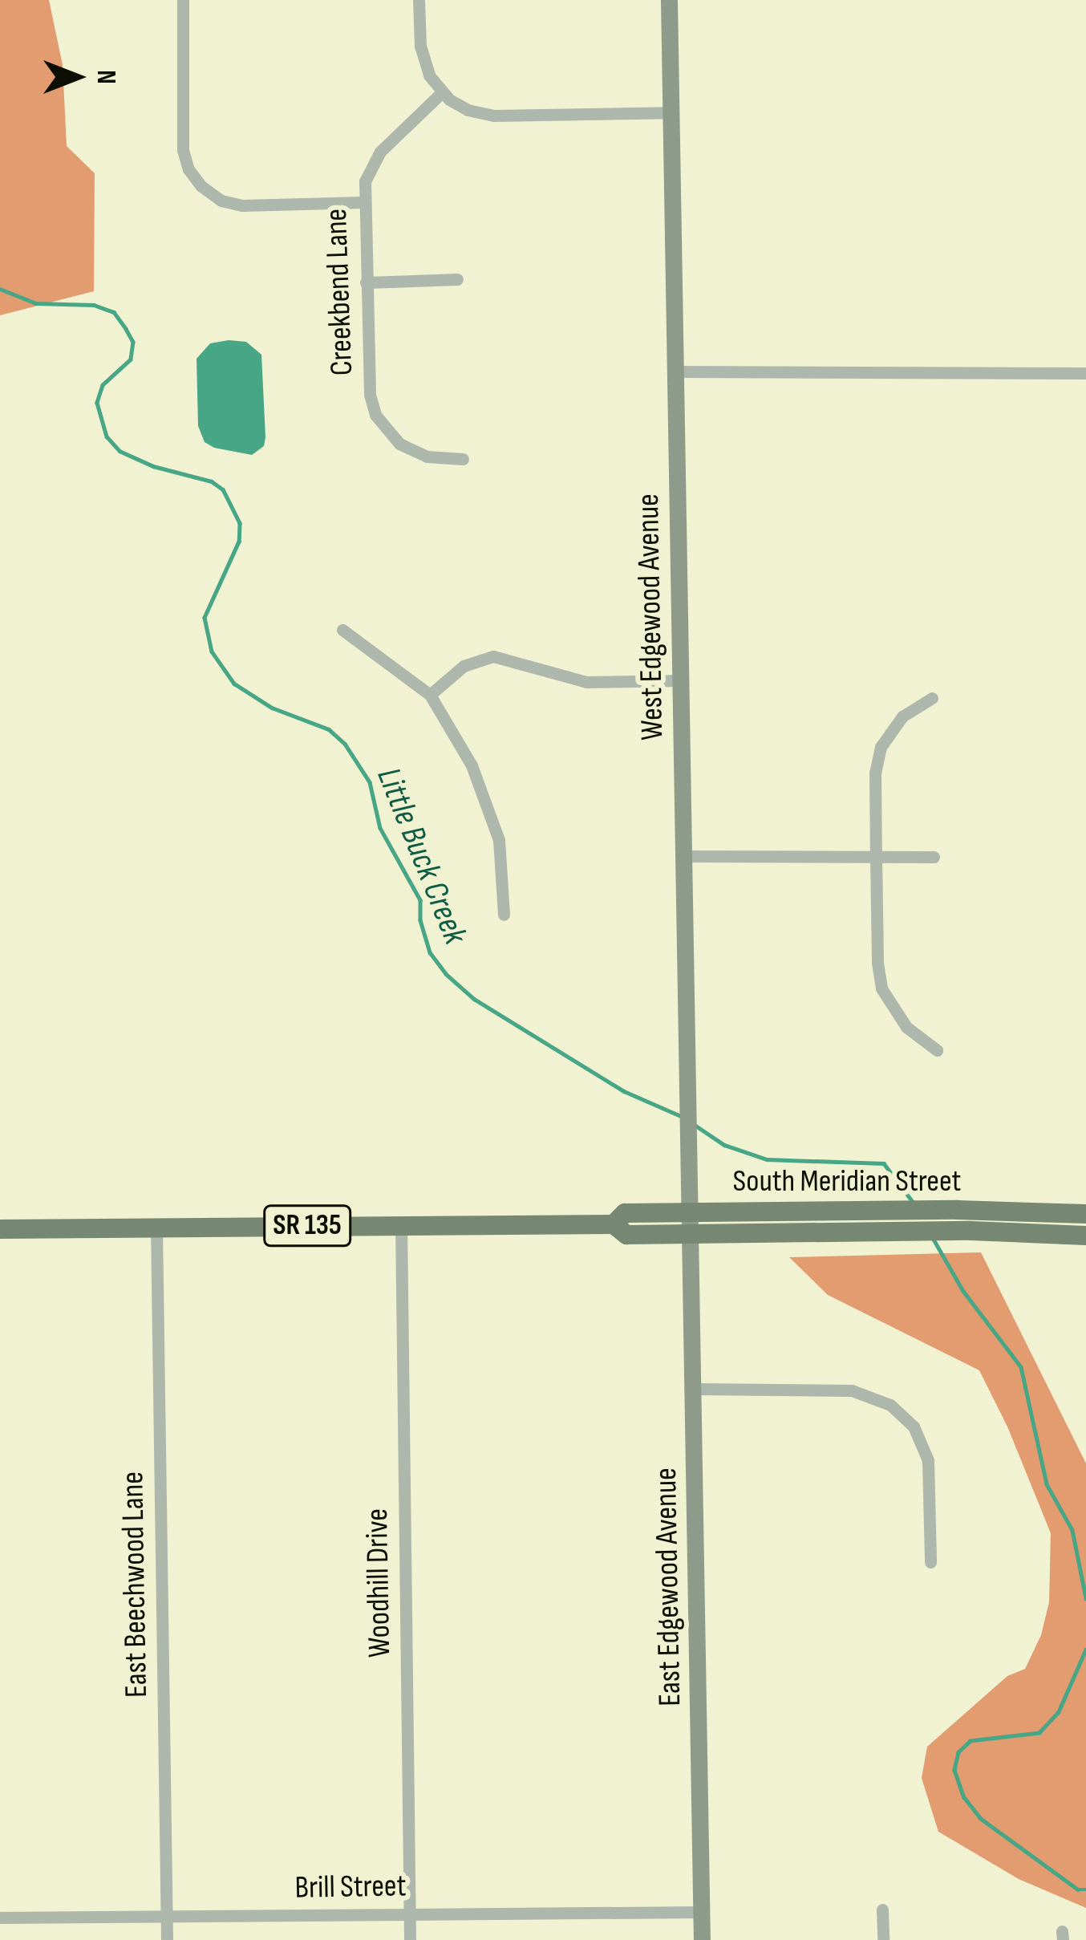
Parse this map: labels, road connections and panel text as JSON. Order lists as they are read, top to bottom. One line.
{"streets":{"main road":["West Edgewood Avenue","South Meridian Street","SR 135","East Edgewood Avenue"],"street":["Creekbend Lane","Woodhill Drive","East Beechwood Lane","Brill Street"]},"crossings":[["West Edgewood Avenue","South Meridian Street"],["West Edgewood Avenue","East Edgewood Avenue"],["South Meridian Street","Woodhill Drive"],["South Meridian Street","East Beechwood Lane"],["South Meridian Street","East Edgewood Avenue"],["Woodhill Drive","Brill Street"],["East Beechwood Lane","Brill Street"],["East Edgewood Avenue","Brill Street"]],"water":["Little Buck Creek"],"north":"right"}
